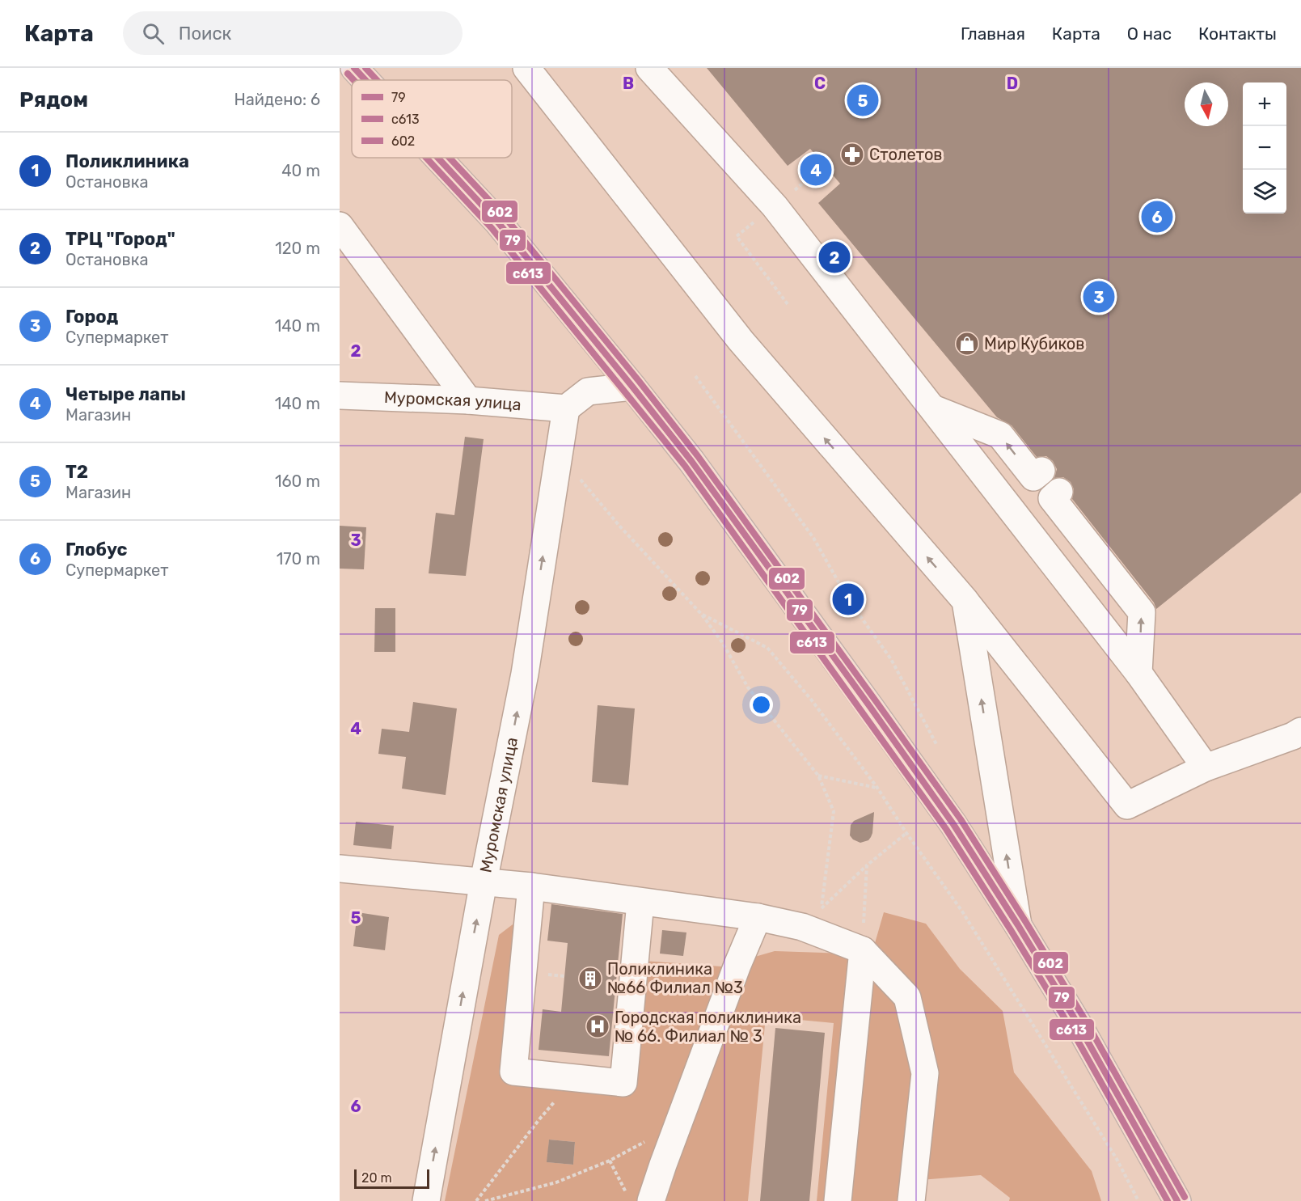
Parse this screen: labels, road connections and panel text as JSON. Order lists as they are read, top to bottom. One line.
{"streets":{"street":["Муромская улица"]},"one_way":["Муромская улица"],"places":{"pharmacy":["Столетов"],"shop":["Мир Кубиков"],"building":["Поликлиника №66 Филиал №3"],"hospital":["Городская поликлиника № 66. Филиал № 3"]},"lines":["transit line 79","transit line 602","transit line с613"],"legend":["79","с613","602"],"scale_bar":"20 m","north":"bottom","page":{"header":"Карта","search":"Поиск","nav":["Главная","Карта","О нас","Контакты"],"heading":["Рядом","Найдено: 6"],"map_buttons":["+","−"],"pins":["5","4","6","2","3","1"],"list":[{"mark":"1","name":"Поликлиника","note":"Остановка","value":"40 m"},{"mark":"2","name":"ТРЦ \"Город\"","note":"Остановка","value":"120 m"},{"mark":"3","name":"Город","note":"Супермаркет","value":"140 m"},{"mark":"4","name":"Четыре лапы","note":"Магазин","value":"140 m"},{"mark":"5","name":"T2","note":"Магазин","value":"160 m"},{"mark":"6","name":"Глобус","note":"Супермаркет","value":"170 m"}],"scale":"20 m"},"grid":{"columns":["B","C","D"],"rows":["2","3","4","5","6"]}}
